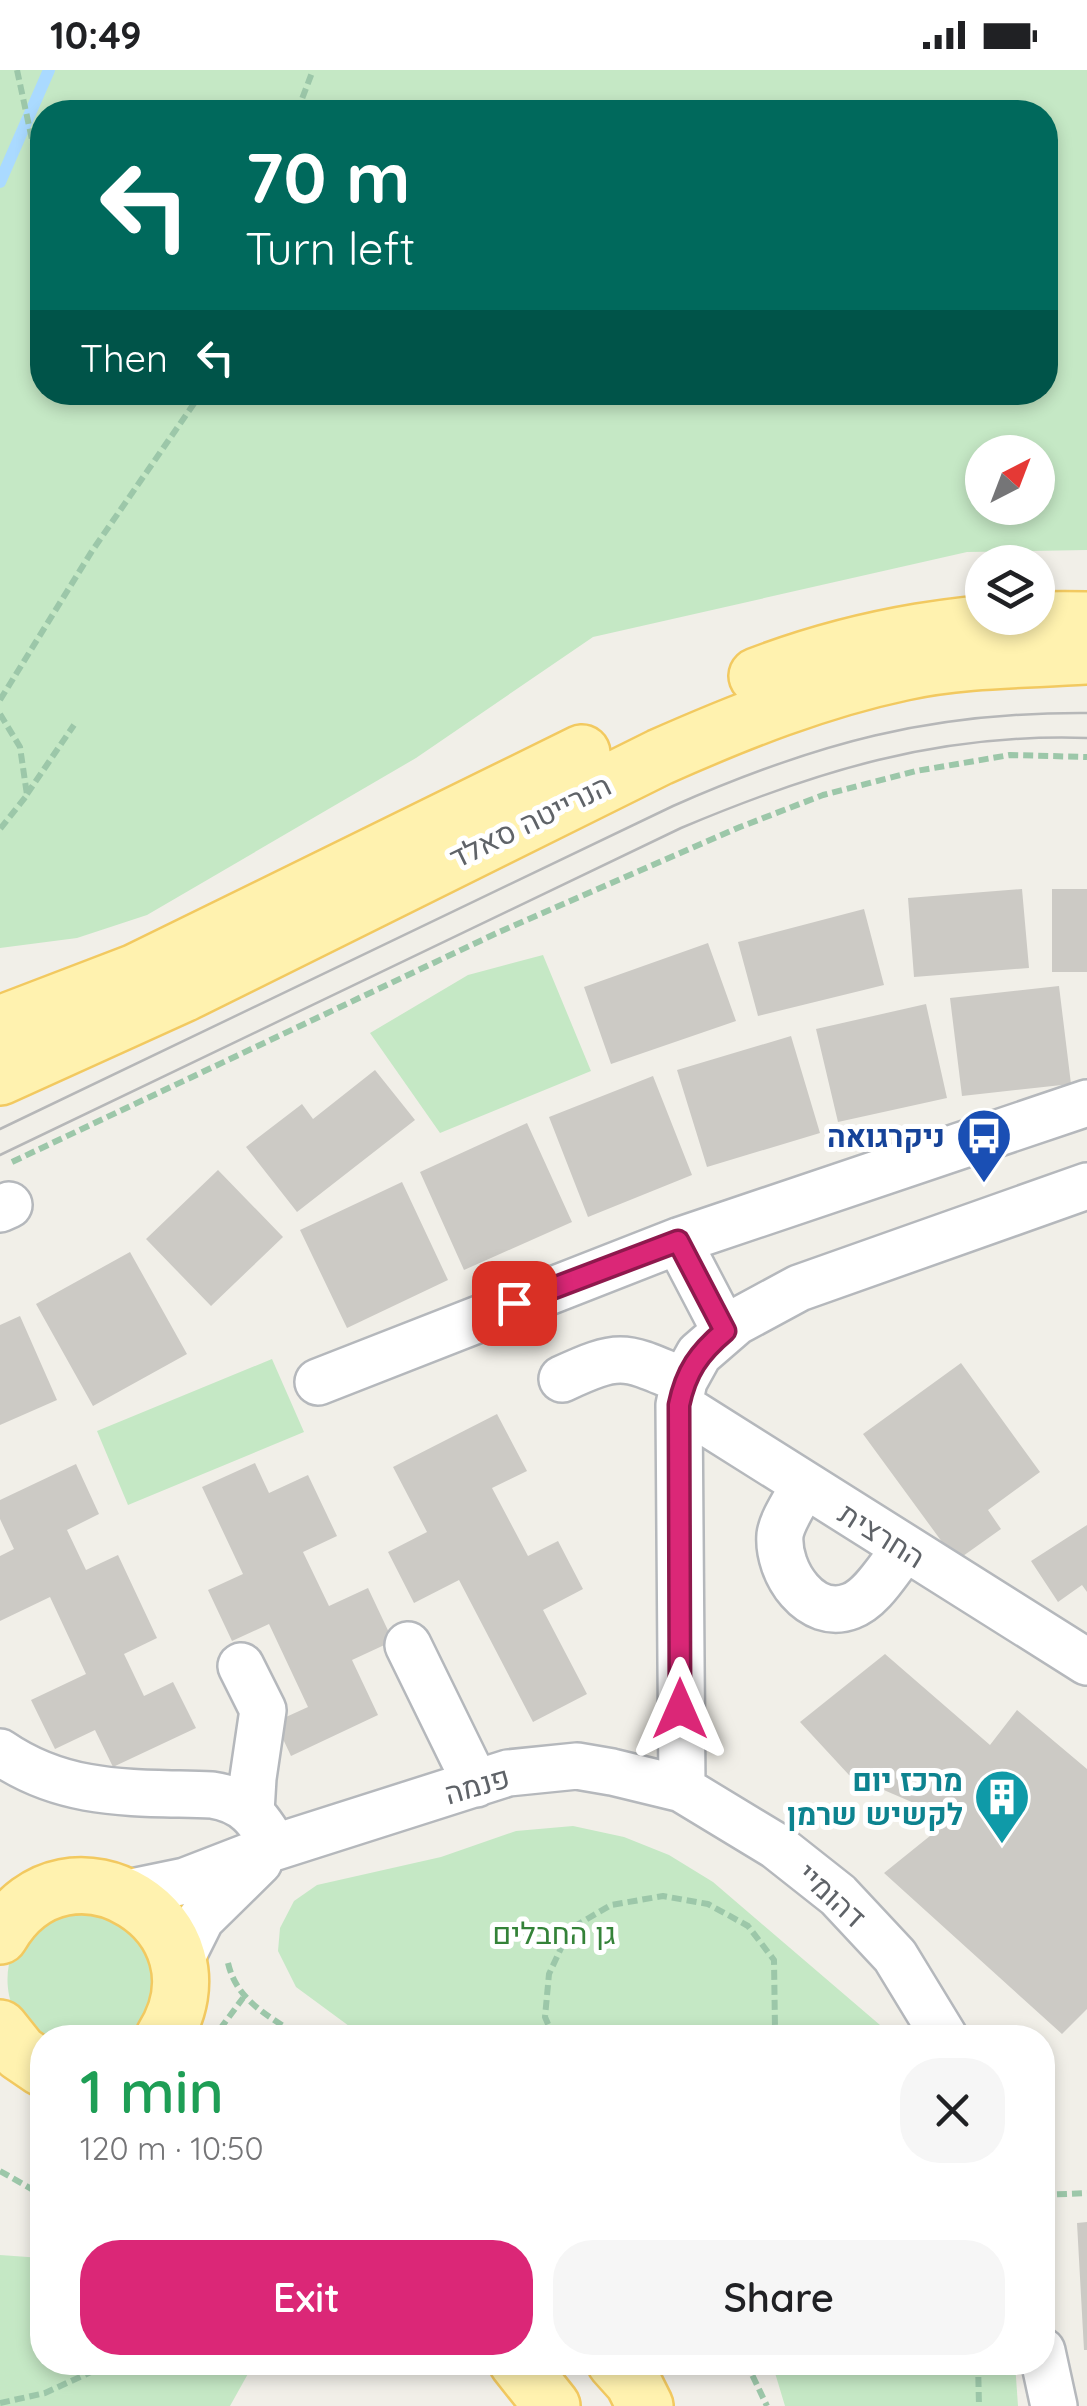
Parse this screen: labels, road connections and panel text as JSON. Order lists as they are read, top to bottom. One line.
{"streets":{"main road":["הנרייטה סאלד"],"street":["החרצית","פנמה","דהומיי"]},"crossings":[["פנמה","דהומיי"]],"parks":["גן החבלים"],"places":{"bus stop":["ניקרגואה"],"building":["מרכז יום לקשיש שרמן"]},"north":"top right","page":{"status":"10:49","turn":["70 m","Turn left"],"then":"Then","heading":["1 min","120 m · 10:50"],"buttons":["Exit","Share"]}}
